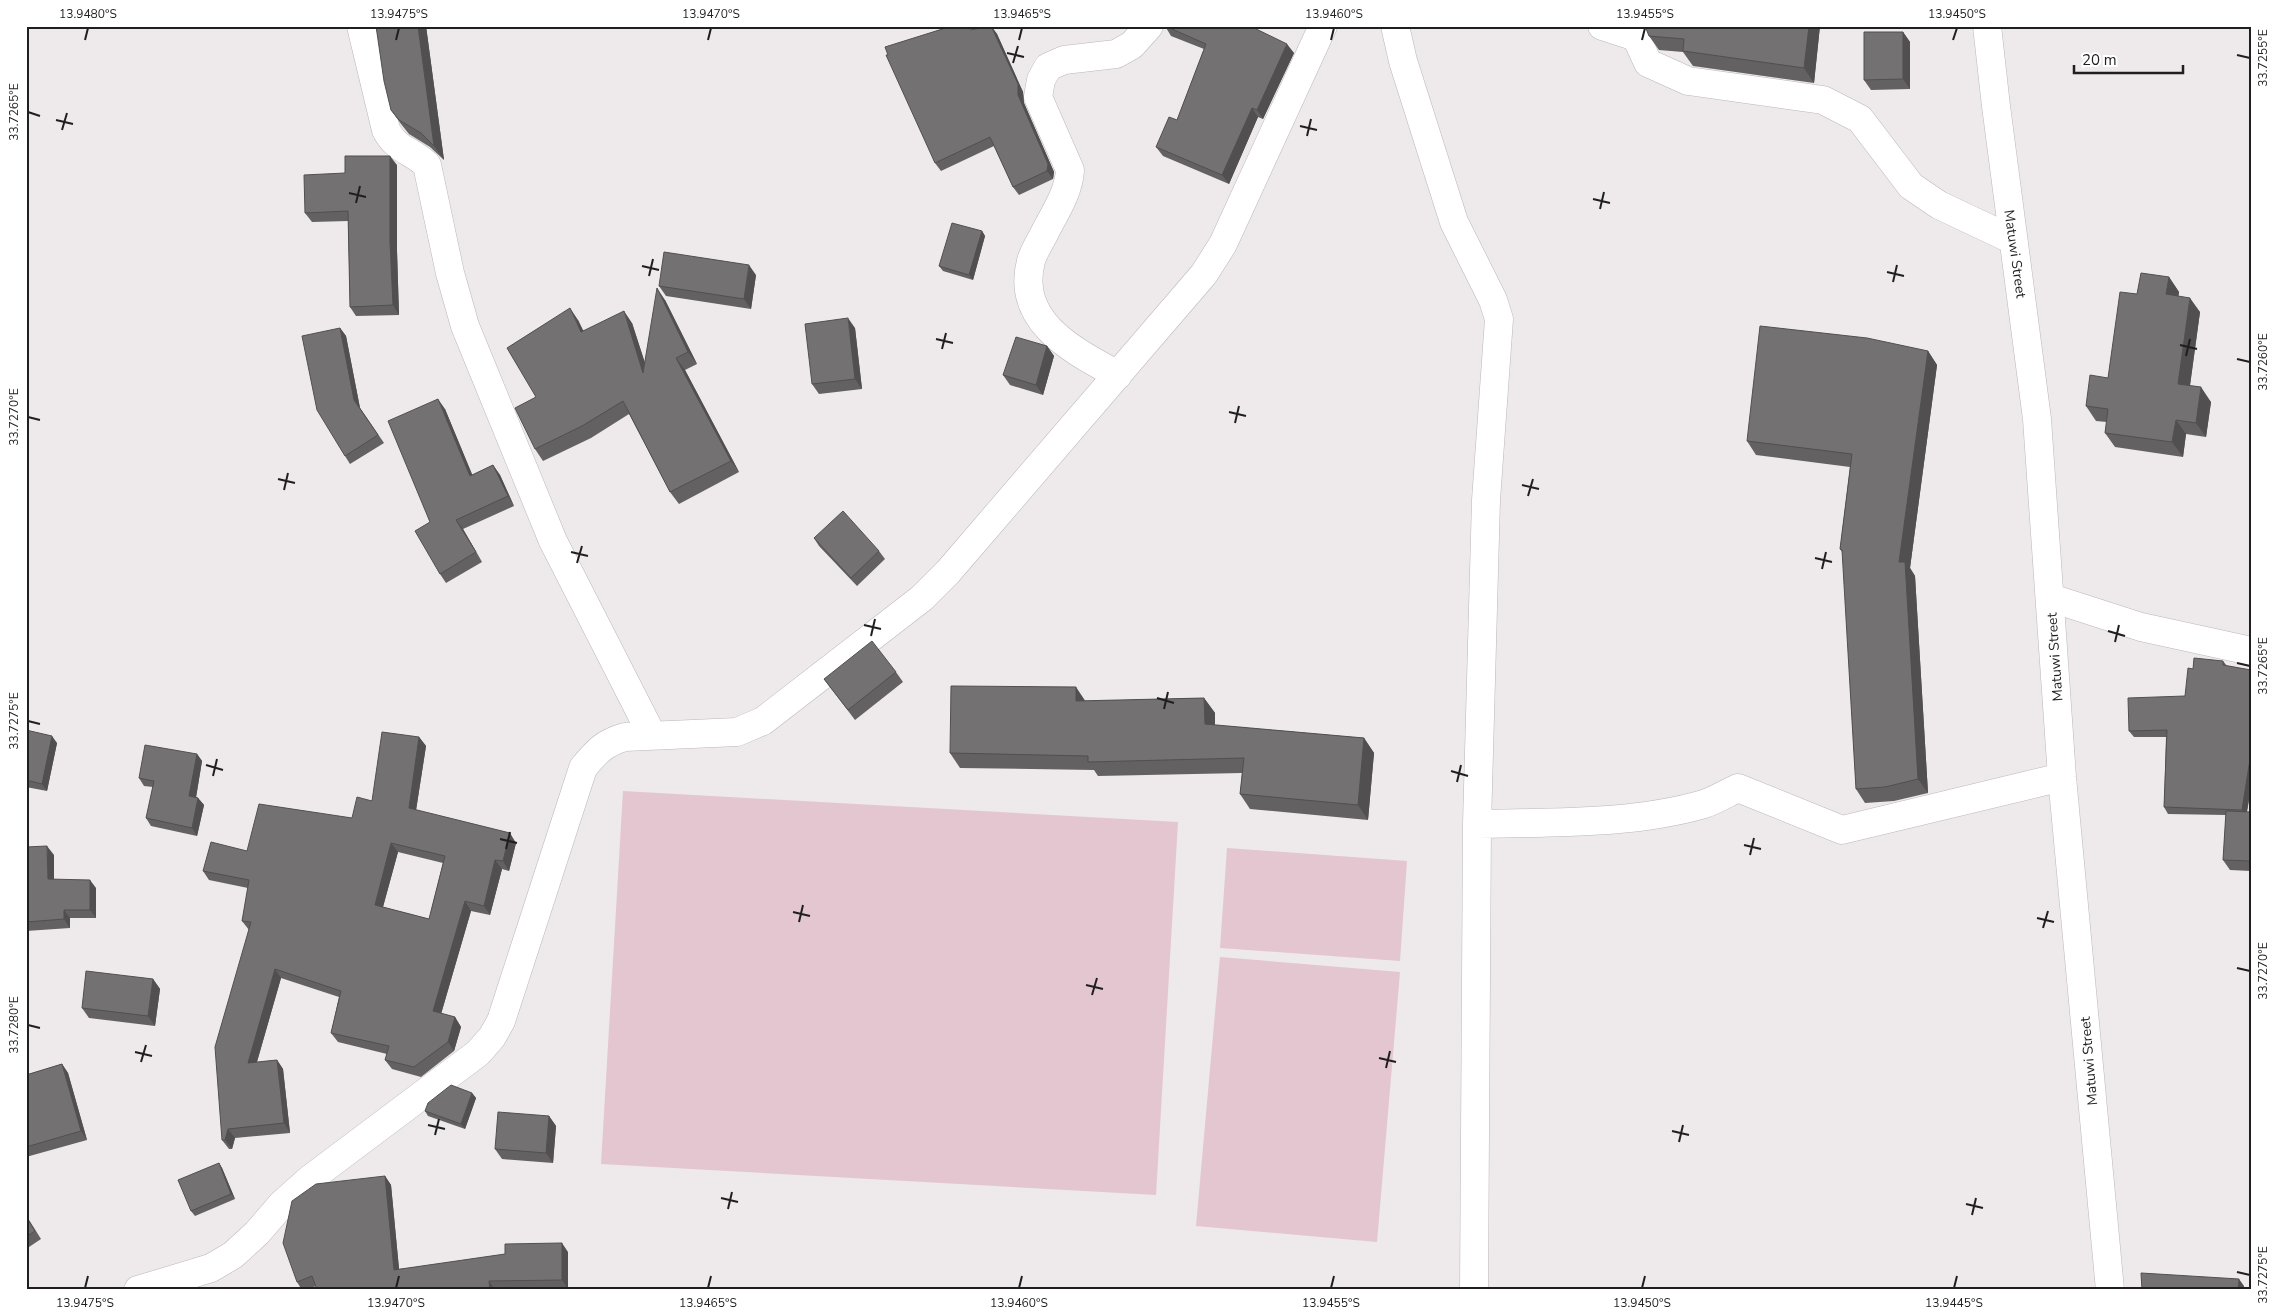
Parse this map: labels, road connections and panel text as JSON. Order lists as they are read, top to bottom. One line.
{"streets":{"street":["Matuwi Street"]},"scale_bar":"20 m","coordinates":["13.9480°S","13.9475°S","13.9470°S","13.9465°S","13.9460°S","13.9455°S","13.9450°S","33.7255°E","33.7265°E","33.7260°E","33.7270°E","33.7275°E","33.7280°E","13.9445°S"]}
